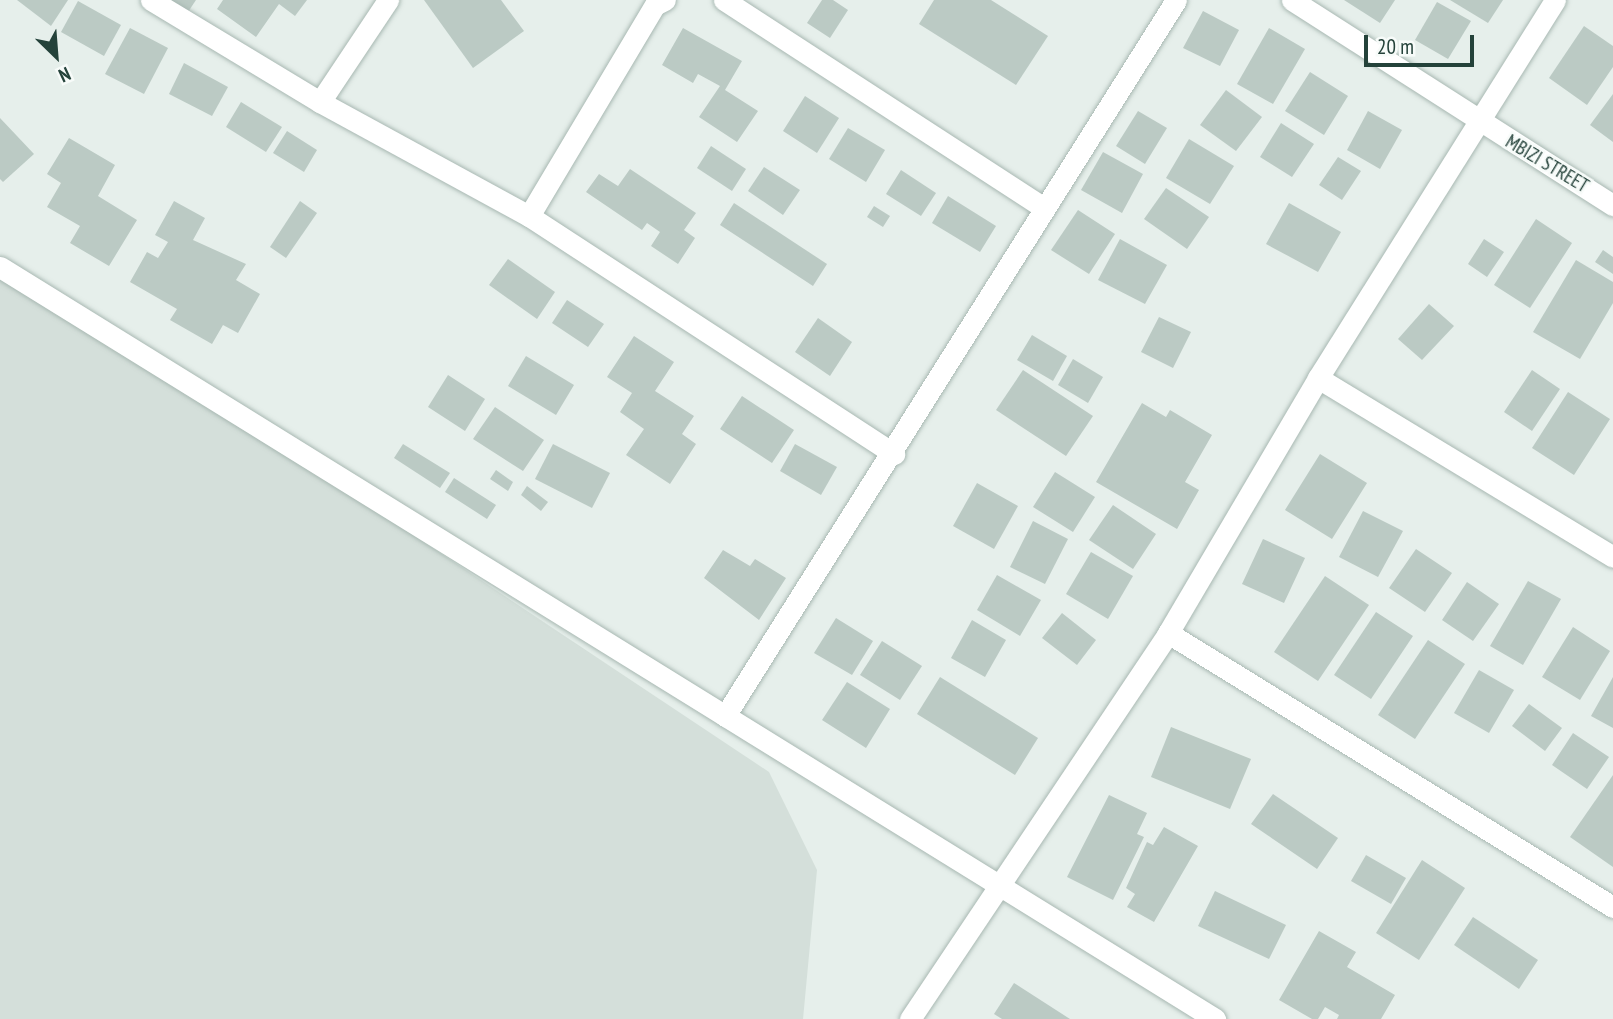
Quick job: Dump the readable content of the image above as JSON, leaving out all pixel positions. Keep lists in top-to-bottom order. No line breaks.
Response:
{"streets":{"street":["MBIZI STREET"]},"scale_bar":"20 m","north":"bottom right"}
